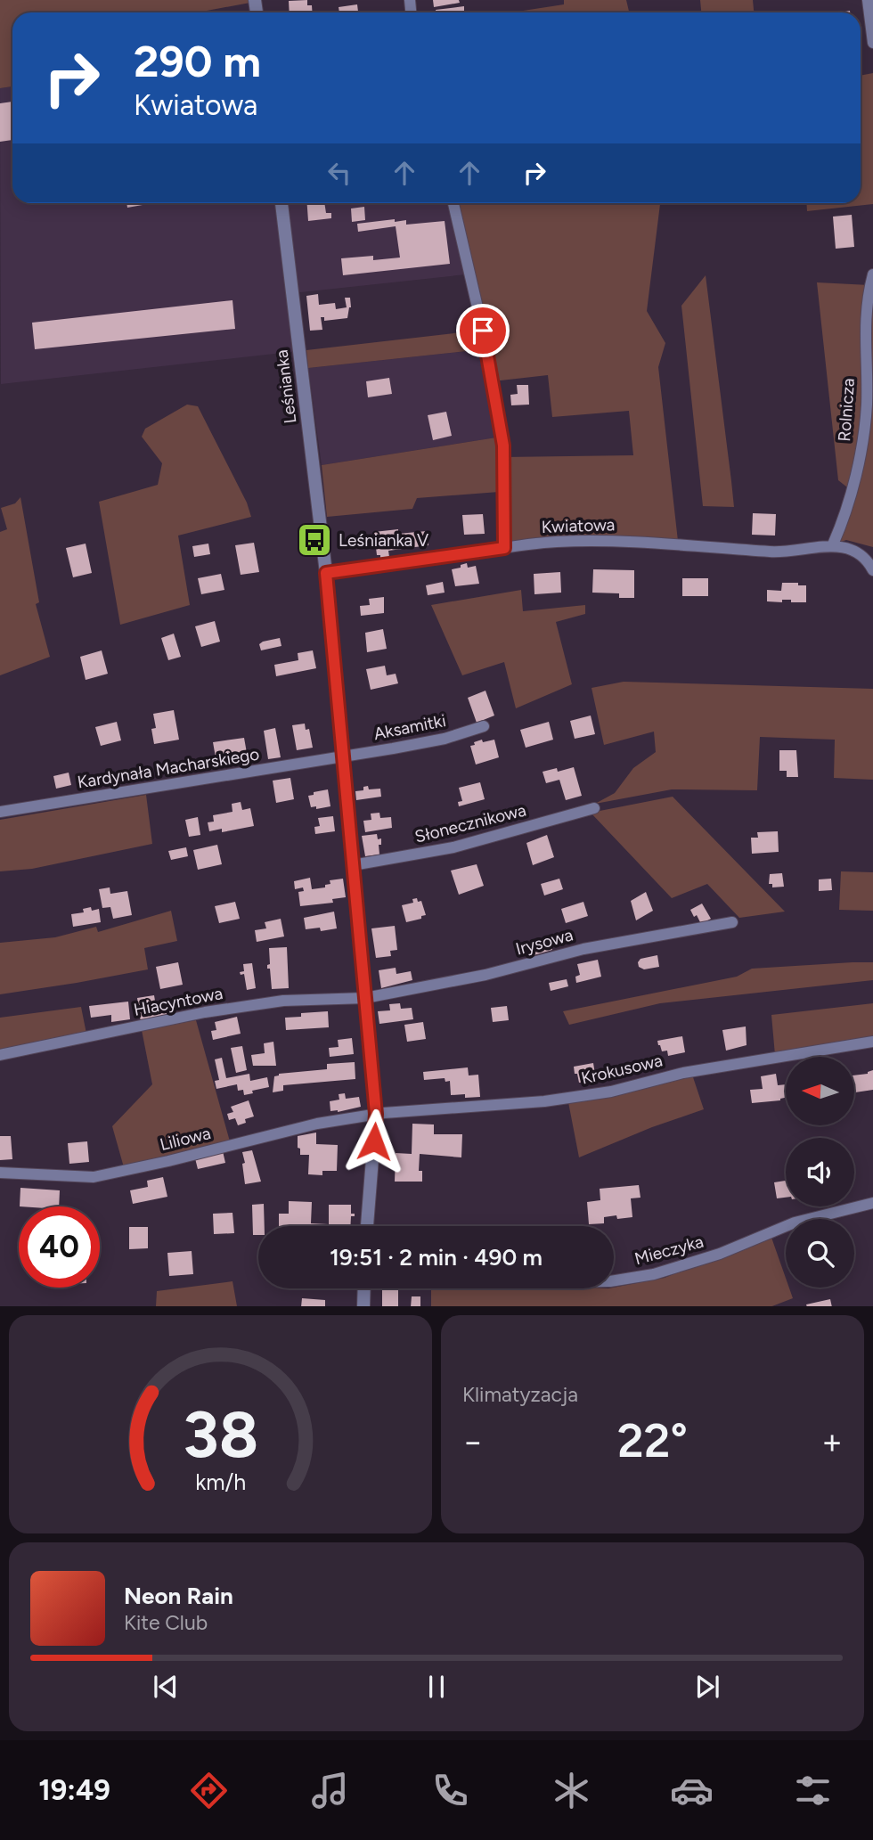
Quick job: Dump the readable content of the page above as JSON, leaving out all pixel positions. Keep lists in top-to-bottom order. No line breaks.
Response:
{"streets":{"street":["Leśnianka","Rolnicza","Kwiatowa","Aksamitki","Kardynała Macharskiego","Słonecznikowa","Irysowa","Hiacyntowa","Krokusowa","Liliowa","Mieczyka"]},"crossings":[["Leśnianka","Kwiatowa"],["Leśnianka","Aksamitki"],["Leśnianka","Kardynała Macharskiego"],["Leśnianka","Słonecznikowa"],["Leśnianka","Irysowa"],["Leśnianka","Hiacyntowa"],["Leśnianka","Krokusowa"],["Leśnianka","Liliowa"],["Rolnicza","Kwiatowa"],["Aksamitki","Kardynała Macharskiego"],["Irysowa","Hiacyntowa"],["Krokusowa","Liliowa"]],"places":{"bus stop":["Leśnianka V"]},"north":"left","page":{"turn":["290 m","Kwiatowa"],"limit":"40","trip":"19:51 · 2 min · 490 m","tile":"Klimatyzacja","heat":["−","22°","+"],"song":["Neon Rain","Kite Club"],"tabs":"19:49","gauge":["38","km/h"]}}
